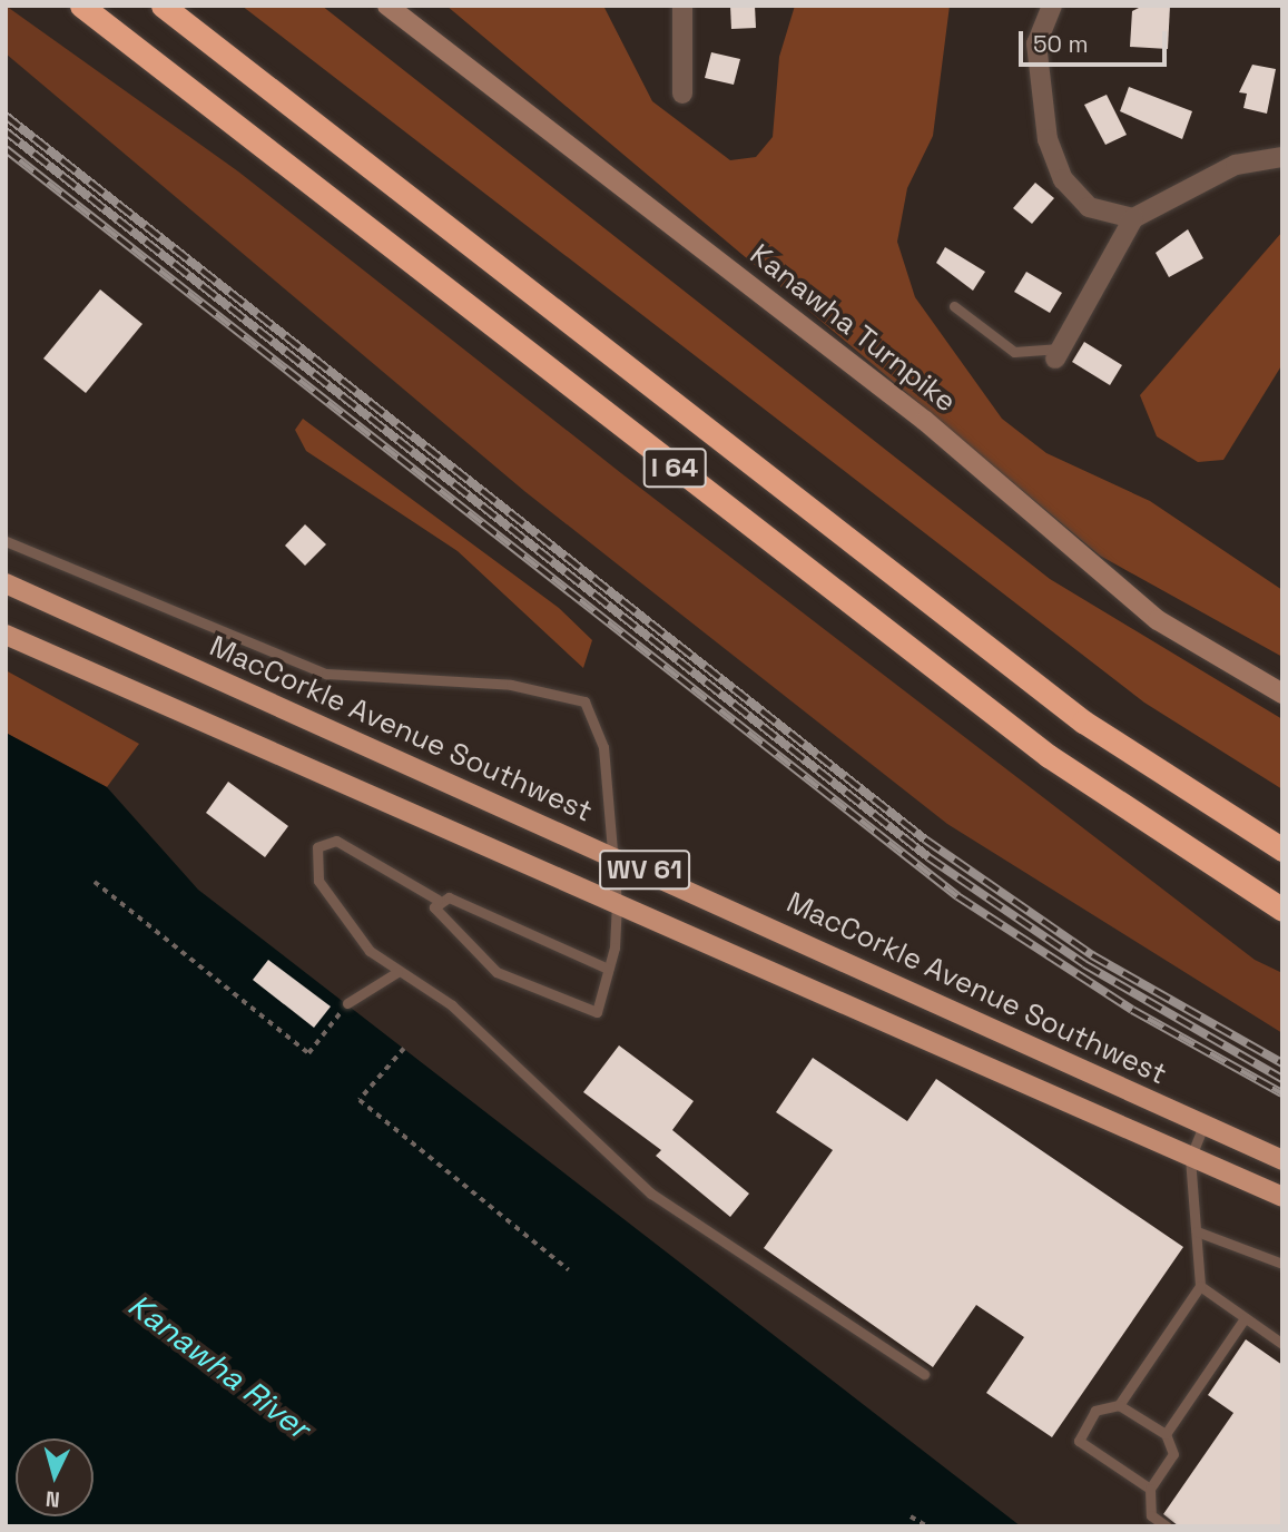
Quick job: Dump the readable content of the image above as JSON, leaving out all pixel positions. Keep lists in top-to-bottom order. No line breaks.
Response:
{"streets":{"highway":["I 64"],"main road":["Kanawha Turnpike","MacCorkle Avenue Southwest","WV 61"]},"water":["Kanawha River"],"scale_bar":"50 m","north":"bottom"}
